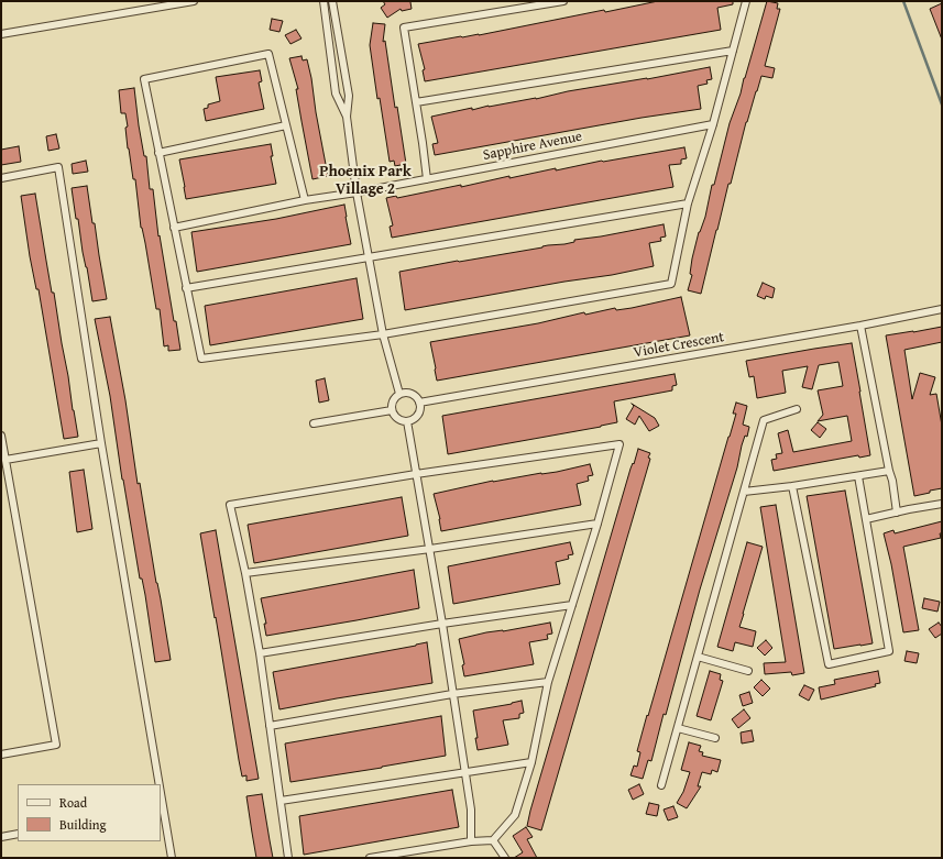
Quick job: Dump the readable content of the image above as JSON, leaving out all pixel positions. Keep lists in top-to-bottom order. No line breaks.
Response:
{"streets":{"street":["Sapphire Avenue","Violet Crescent"]},"districts":["Phoenix Park Village 2"],"legend":["Road","Building"]}
